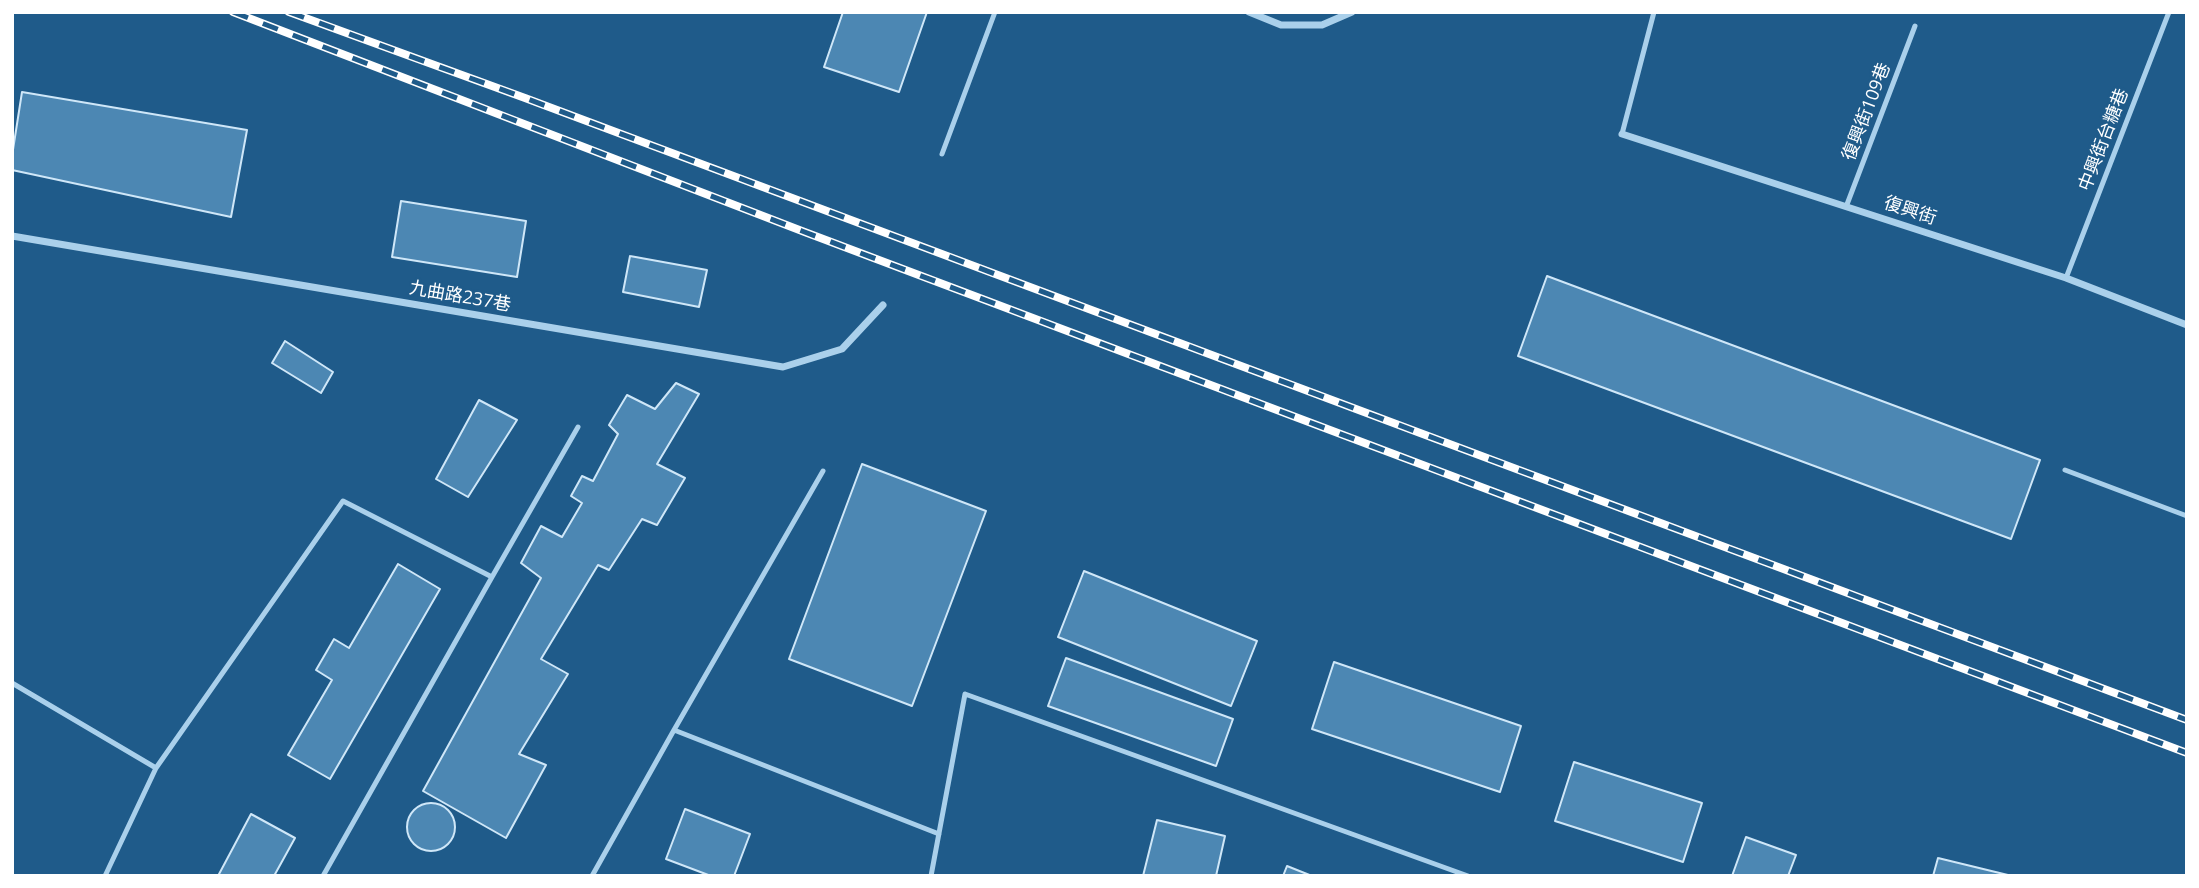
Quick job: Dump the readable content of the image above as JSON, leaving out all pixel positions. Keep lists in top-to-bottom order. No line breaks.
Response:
{"streets":{"street":["復興街","九曲路237巷"],"lane":["復興街109巷","中興街台糖巷"]},"crossings":[["復興街109巷","復興街"],["中興街台糖巷","復興街"]]}
